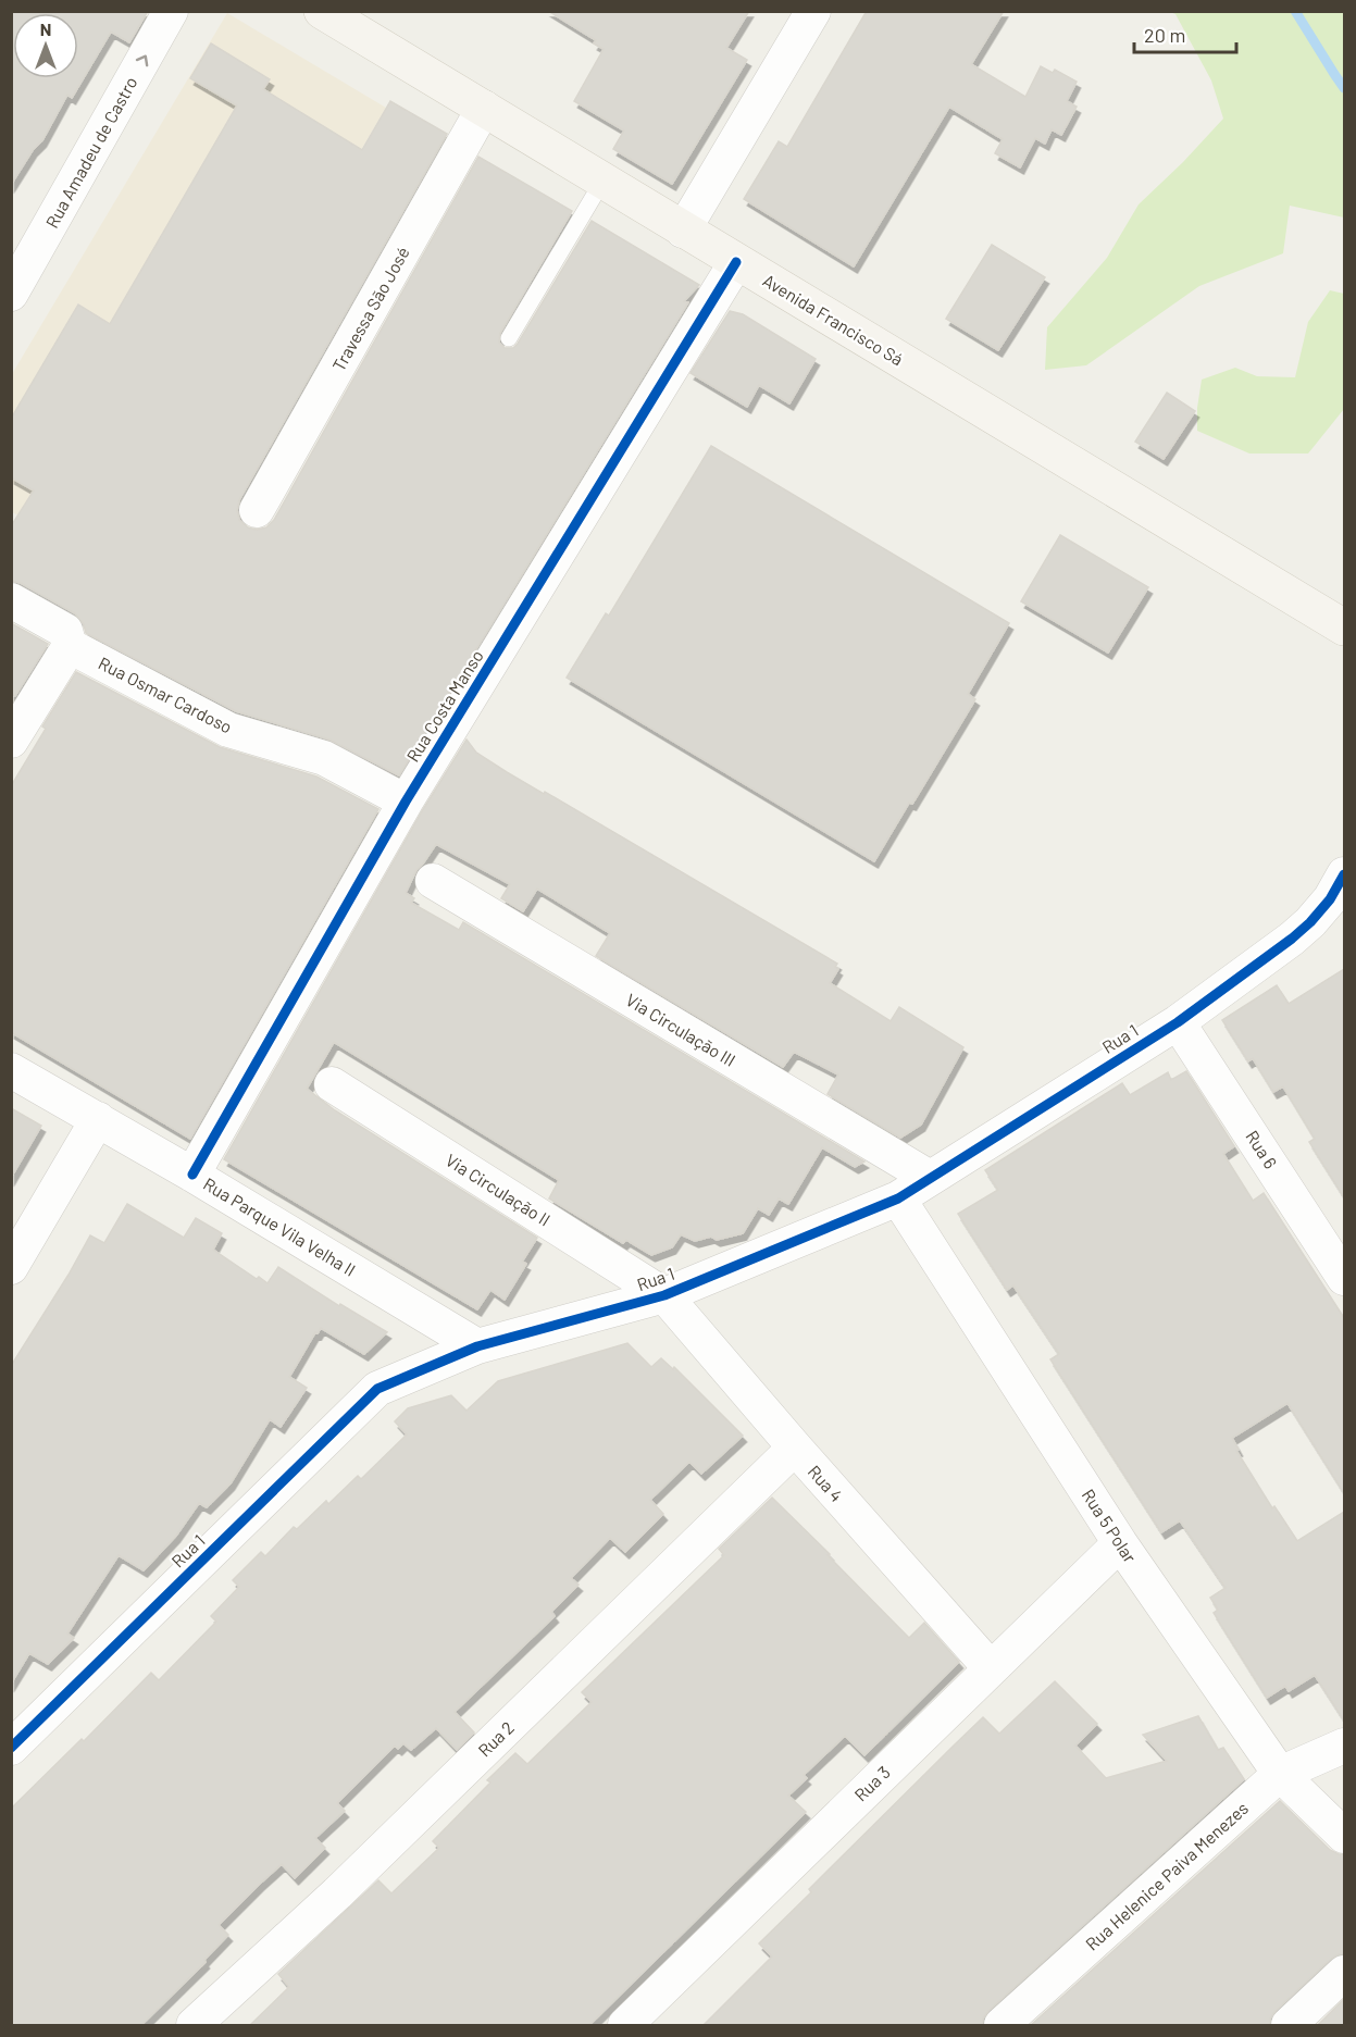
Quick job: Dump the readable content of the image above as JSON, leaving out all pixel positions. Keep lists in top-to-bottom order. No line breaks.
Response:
{"streets":{"main road":["Avenida Francisco Sá"],"street":["Rua Amadeu de Castro","Travessa São José","Rua Osmar Cardoso","Rua Costa Manso","Via Circulação III","Rua 1","Rua 6","Via Circulação II","Rua Parque Vila Velha II","Rua 4","Rua 5 Polar","Rua 2","Rua 3","Rua Helenice Paiva Menezes"]},"crossings":[["Travessa São José","Avenida Francisco Sá"],["Avenida Francisco Sá","Rua Costa Manso"],["Rua Osmar Cardoso","Rua Costa Manso"],["Rua Costa Manso","Rua Parque Vila Velha II"],["Via Circulação III","Rua 1"],["Rua 1","Rua 6"],["Rua 1","Via Circulação II"],["Rua 1","Rua Parque Vila Velha II"],["Rua 1","Rua 4"],["Rua 1","Rua 5 Polar"],["Via Circulação II","Rua 4"],["Rua 4","Rua 2"],["Rua 4","Rua 3"],["Rua 5 Polar","Rua 3"],["Rua 5 Polar","Rua Helenice Paiva Menezes"]],"one_way":["Rua Amadeu de Castro"],"scale_bar":"20 m","north":"top"}
